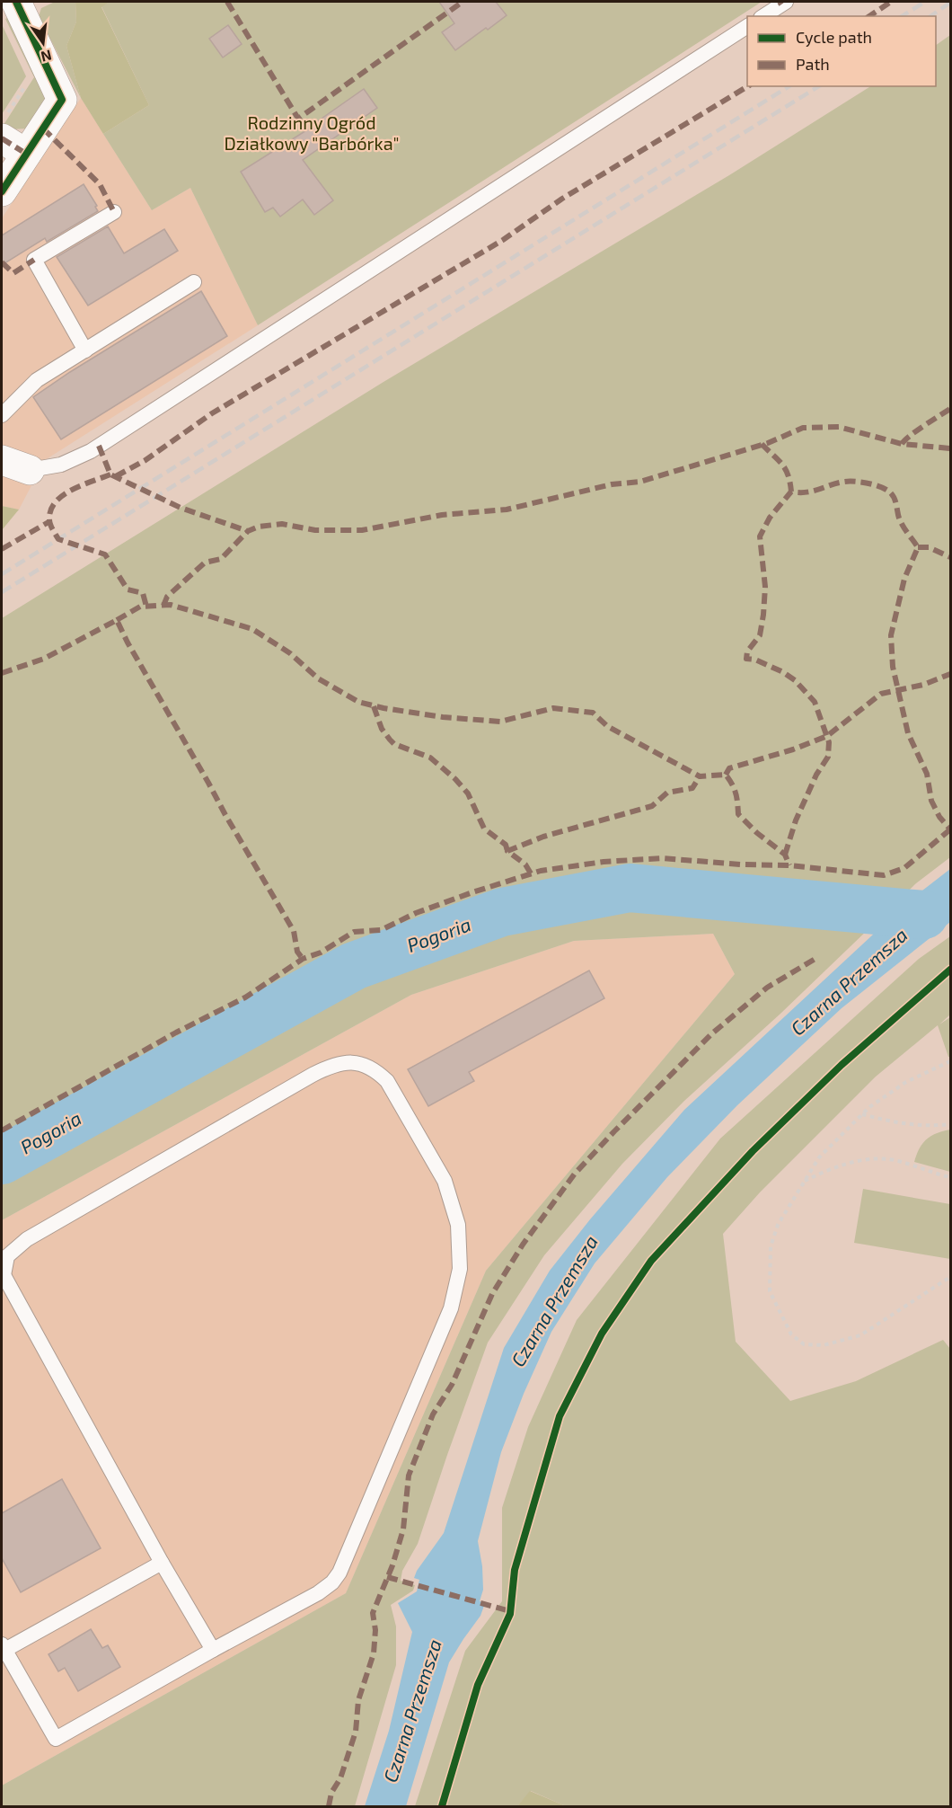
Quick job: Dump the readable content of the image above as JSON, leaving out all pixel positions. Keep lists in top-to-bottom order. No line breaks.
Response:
{"water":["Pogoria","Czarna Przemsza"],"parks":["Rodzinny Ogród Działkowy \"Barbórka\""],"legend":["Cycle path","Path"],"north":"bottom"}
